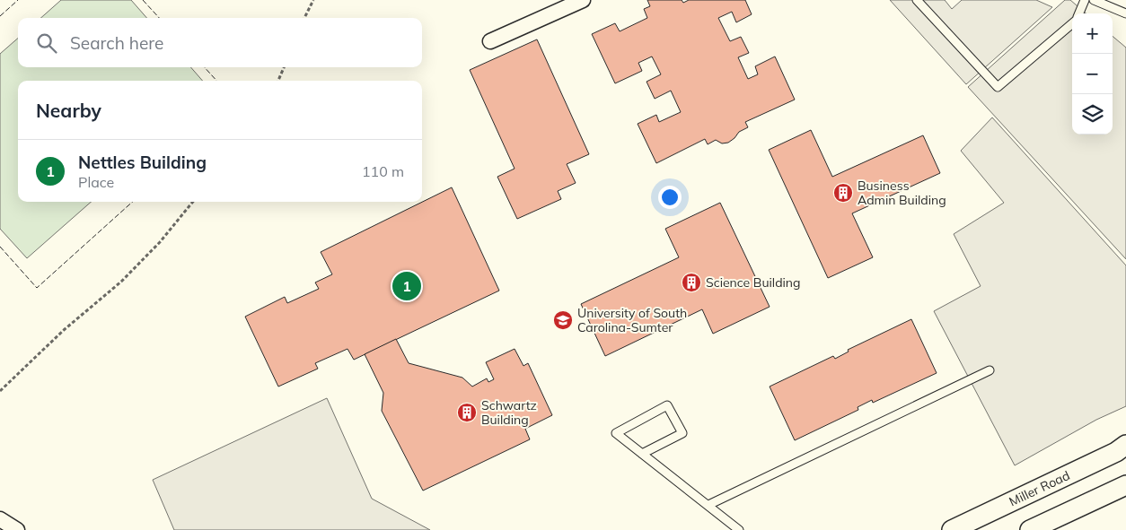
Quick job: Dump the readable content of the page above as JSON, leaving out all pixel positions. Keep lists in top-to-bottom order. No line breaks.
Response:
{"streets":{"street":["Miller Road"]},"places":{"building":["Business Admin Building","Science Building","Schwartz Building"],"school or university":["University of South Carolina-Sumter"]},"page":{"map_buttons":["+","−"],"search":"Search here","heading":"Nearby","list":[{"mark":"1","name":"Nettles Building","note":"Place","value":"110 m"}],"pins":"1"}}
